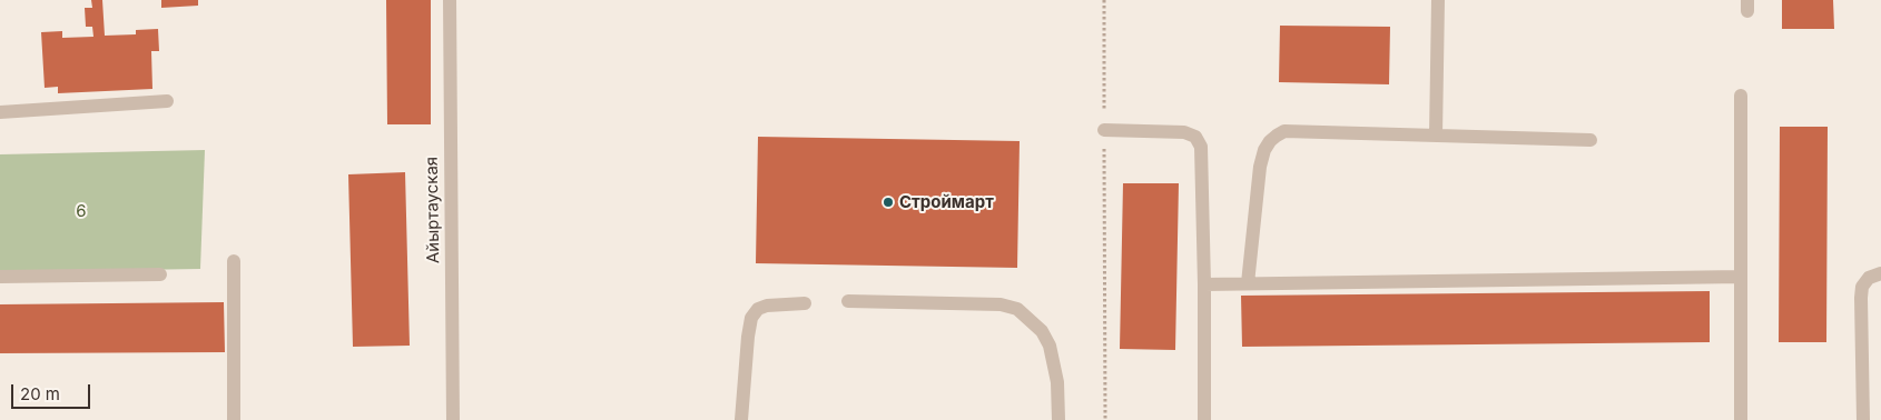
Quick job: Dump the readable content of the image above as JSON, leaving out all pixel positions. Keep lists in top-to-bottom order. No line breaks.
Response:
{"streets":{"street":["Айыртауская"]},"parks":["6"],"places":["Строймарт"],"scale_bar":"20 m"}
